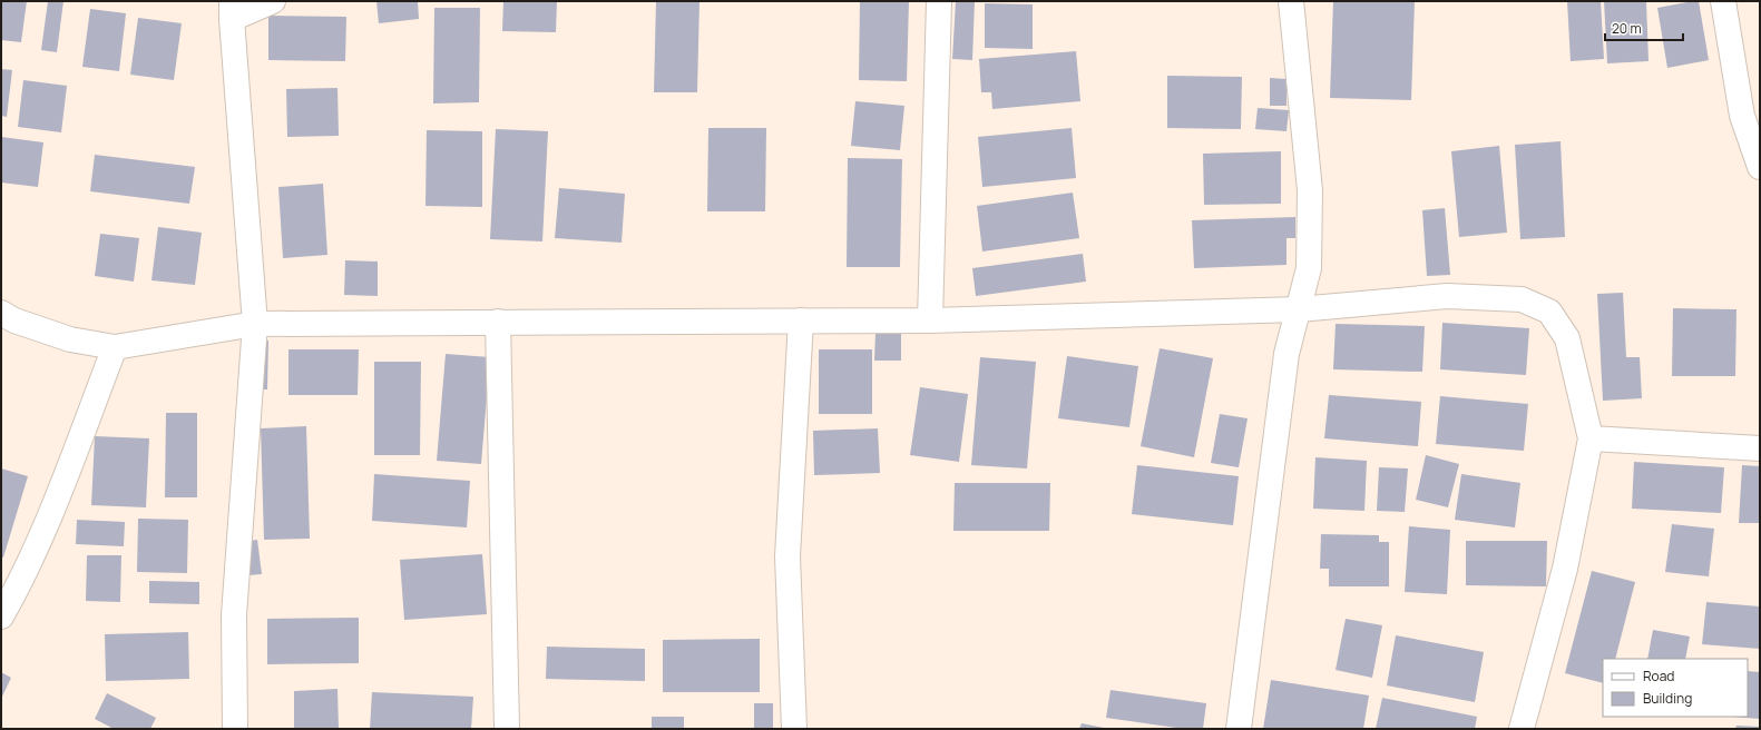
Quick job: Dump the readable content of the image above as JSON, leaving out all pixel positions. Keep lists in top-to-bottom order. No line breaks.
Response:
{"legend":["Road","Building"],"scale_bar":"20 m"}
